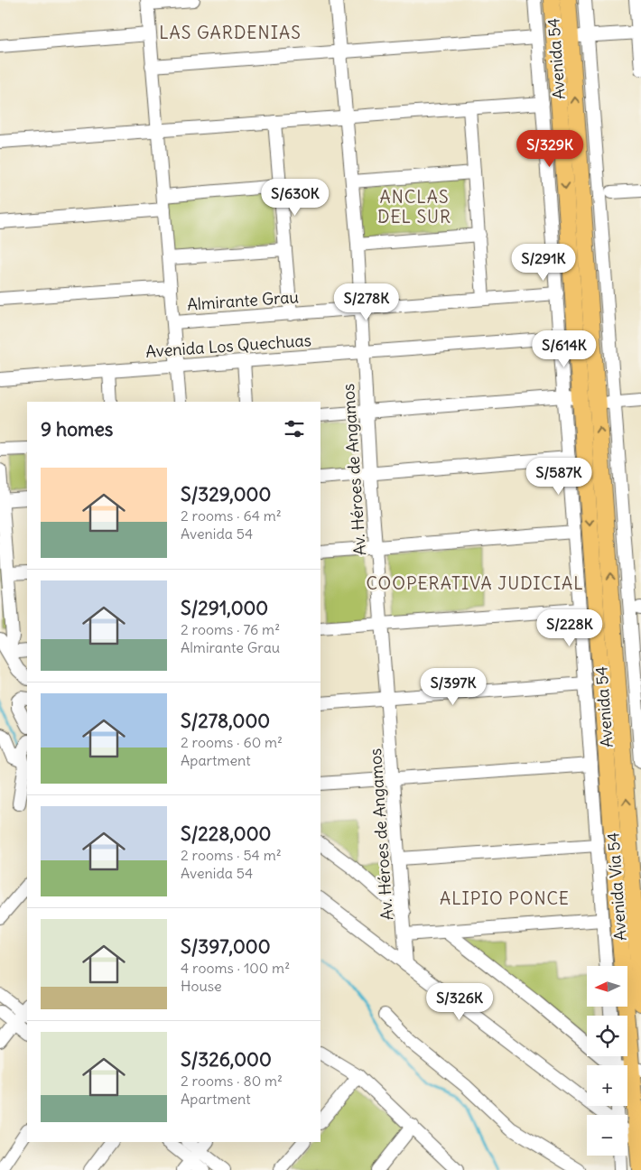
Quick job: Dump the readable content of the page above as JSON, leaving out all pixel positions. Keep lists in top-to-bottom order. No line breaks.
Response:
{"streets":{"main road":["Avenida 54","Avenida Vía 54"],"street":["Almirante Grau","Avenida Los Quechuas","Av. Héroes de Angamos"]},"crossings":[["Avenida 54","Avenida Los Quechuas"],["Avenida 54","Avenida Vía 54"],["Almirante Grau","Av. Héroes de Angamos"],["Avenida Los Quechuas","Av. Héroes de Angamos"],["Avenida Los Quechuas","Avenida Vía 54"]],"districts":["LAS GARDENIAS","ANCLAS DEL SUR","COOPERATIVA JUDICIAL","ALIPIO PONCE"],"north":"left","page":{"price":["S/329K","S/630K","S/291K","S/278K","S/614K","S/587K","S/228K","S/397K","S/326K"],"heading":"9 homes","list":[{"name":"S/329,000","note":"2 rooms · 64 m² · Avenida 54"},{"name":"S/291,000","note":"2 rooms · 76 m² · Almirante Grau"},{"name":"S/278,000","note":"2 rooms · 60 m² · Apartment"},{"name":"S/228,000","note":"2 rooms · 54 m² · Avenida 54"},{"name":"S/397,000","note":"4 rooms · 100 m² · House"},{"name":"S/326,000","note":"2 rooms · 80 m² · Apartment"}],"map_buttons":["+","−"]}}
